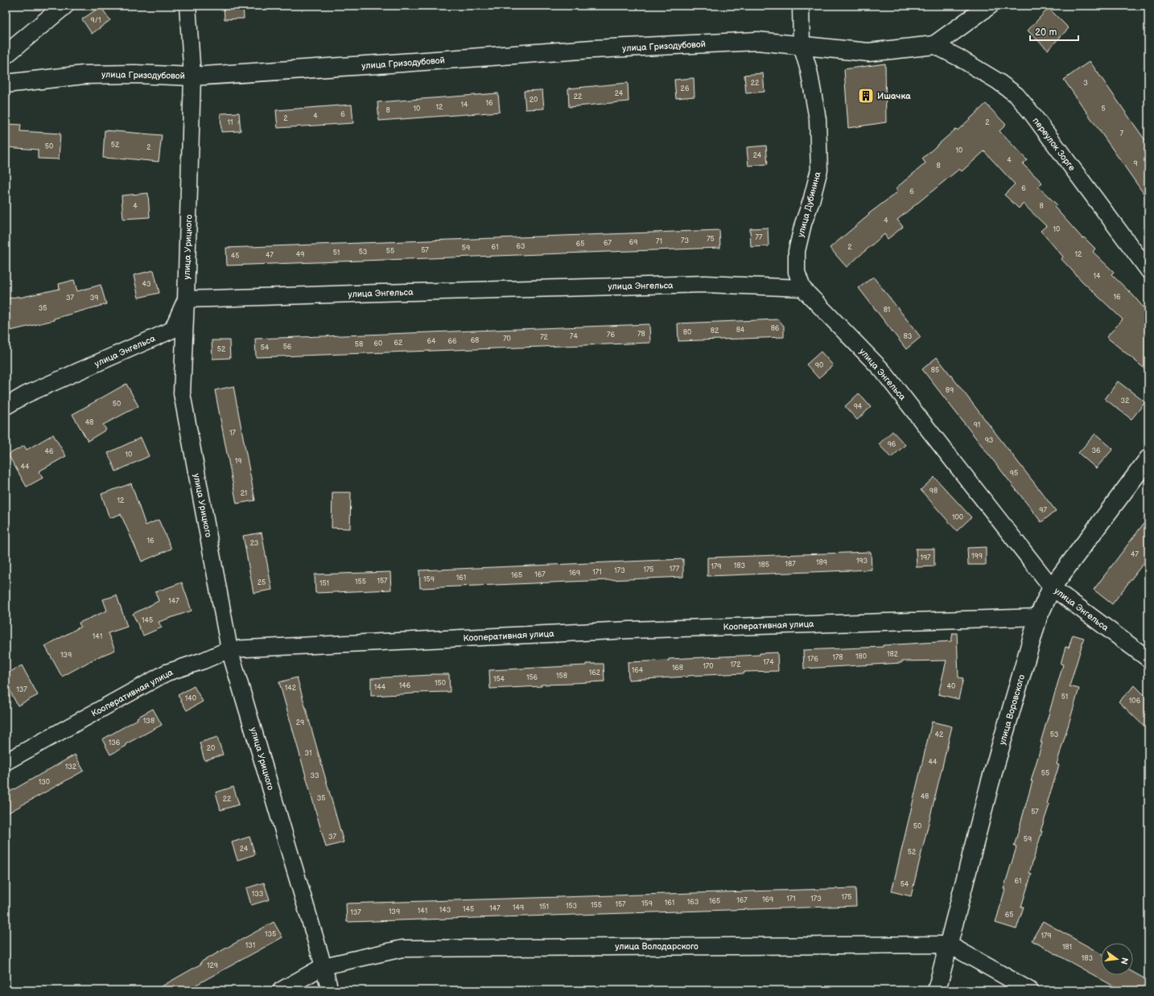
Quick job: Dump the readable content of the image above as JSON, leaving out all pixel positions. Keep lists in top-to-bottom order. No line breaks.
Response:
{"streets":{"street":["улица Гризодубовой","переулок Зорге","улица Дубинина","улица Урицкого","улица Энгельса","Кооперативная улица","улица Воровского","улица Володарского"]},"crossings":[["улица Гризодубовой","переулок Зорге"],["улица Гризодубовой","улица Дубинина"],["улица Гризодубовой","улица Урицкого"],["улица Дубинина","улица Энгельса"],["улица Урицкого","улица Энгельса"],["улица Урицкого","Кооперативная улица"],["улица Урицкого","улица Володарского"],["улица Энгельса","улица Воровского"],["Кооперативная улица","улица Воровского"],["улица Воровского","улица Володарского"]],"places":{"building":["Ишачка"]},"house_numbers":["9/1","22","3","26","24","22","20","16","14","12","10","5","8","6","4","2","11","2","7","52","50","2","10","24","4","9","8","6","6","4","8","4","10","77","75","73","71","69","67","65","63","61","2","59","57","55","53","51","49","12","47","45","14","43","16","37","39","35","81","86","84","82","80","78","76","74","83","72","70","68","64","66","62","60","58","56","54","52","90","85","89","32","50","94","48","91","17","93","96","36","46","10","19","44","95","98","21","12","97","100","16","23","47","199","197","193","189","187","185","183","179","177","175","173","171","169","167","165","161","159","157","155","25","151","147","145","141","182","139","180","178","176","174","172","170","168","164","162","158","156","154","150","146","40","144","142","137","51","140","106","138","29","42","53","136","20","31","44","132","55","33","130","48","35","22","57","50","37","59","24","52","61","54","133","175","171","173","169","167","165","163","161","159","157","155","153","151","149","147","145","143","141","139","137","65","135","179","131","181","183","129"],"scale_bar":"20 m","north":"right"}
